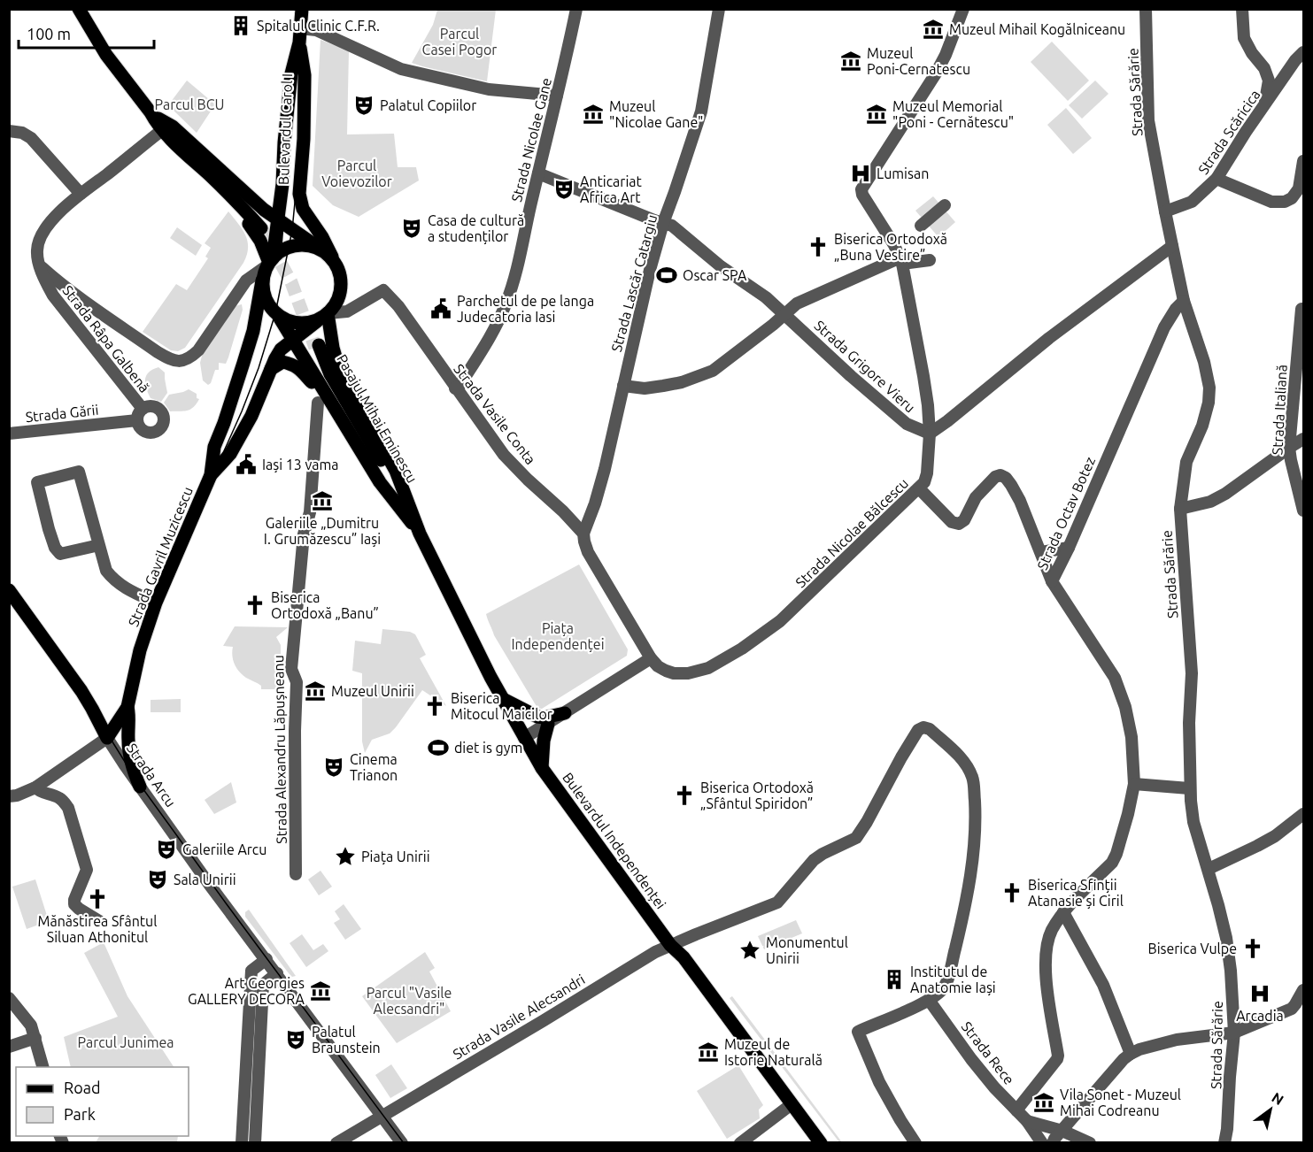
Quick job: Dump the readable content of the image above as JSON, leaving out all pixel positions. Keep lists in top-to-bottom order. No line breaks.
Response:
{"streets":{"main road":["Bulevardul Carol I","Pasajul Mihai Eminescu","Strada Gavril Muzicescu","Strada Arcu","Bulevardul Independenței"],"street":["Strada Sărărie","Strada Scăricica","Strada Nicolae Gane","Strada Lascăr Catargiu","Strada Râpa Galbenă","Strada Grigore Vieru","Strada Italiană","Strada Gării","Strada Vasile Conta","Strada Octav Botez","Strada Nicolae Bălcescu","Strada Alexandru Lăpușneanu","Strada Vasile Alecsandri","Strada Rece"]},"crossings":[["Strada Sărărie","Strada Scăricica"],["Strada Sărărie","Strada Octav Botez"],["Bulevardul Carol I","Strada Vasile Conta"],["Bulevardul Carol I","Strada Gavril Muzicescu"],["Strada Nicolae Gane","Strada Grigore Vieru"],["Strada Nicolae Gane","Strada Vasile Conta"],["Strada Lascăr Catargiu","Strada Grigore Vieru"],["Strada Lascăr Catargiu","Strada Vasile Conta"],["Strada Râpa Galbenă","Strada Gării"],["Strada Grigore Vieru","Strada Nicolae Bălcescu"],["Strada Vasile Conta","Strada Nicolae Bălcescu"],["Strada Vasile Conta","Strada Gavril Muzicescu"],["Pasajul Mihai Eminescu","Bulevardul Independenței"],["Strada Octav Botez","Strada Nicolae Bălcescu"],["Strada Gavril Muzicescu","Strada Arcu"],["Strada Arcu","Strada Vasile Alecsandri"],["Bulevardul Independenței","Strada Vasile Alecsandri"],["Strada Vasile Alecsandri","Strada Rece"]],"parks":["Parcul Casei Pogor","Parcul BCU","Parcul Voievozilor","Piața Independenței","Parcul \"Vasile Alecsandri\"","Parcul Junimea"],"places":{"building":["Spitalul Clinic C.F.R.","Institutul de Anatomie Iași"],"museum":["Muzeul Mihail Kogălniceanu","Muzeul Poni-Cernatescu","Muzeul \"Nicolae Gane\"","Muzeul Memorial \"Poni - Cernătescu\"","Galeriile „Dumitru I. Grumăzescu” Iași","Muzeul Unirii","Art Georgies GALLERY DECORA","Muzeul de Istorie Naturală","Vila Sonet - Muzeul Mihai Codreanu"],"theatre":["Palatul Copiilor","Anticariat Africa Art","Casa de cultură a studenților","Cinema Trianon","Galeriile Arcu","Sala Unirii","Palatul Braunstein"],"hospital":["Lumisan","Arcadia"],"church":["Biserica Ortodoxă „Buna Vestire”","Biserica Ortodoxă „Banu”","Biserica Mitocul Maicilor","Biserica Ortodoxă „Sfântul Spiridon”","Biserica Sfinții Atanasie și Ciril","Mănăstirea Sfântul Siluan Athonitul","Biserica Vulpe"],"sports":["Oscar SPA","diet is gym"],"public building":["Parchetul de pe langa Judecatoria Iasi","Iași 13 vama"],"place":["Piața Unirii","Monumentul Unirii"]},"legend":["Road","Park"],"scale_bar":"100 m","north":"top right"}
